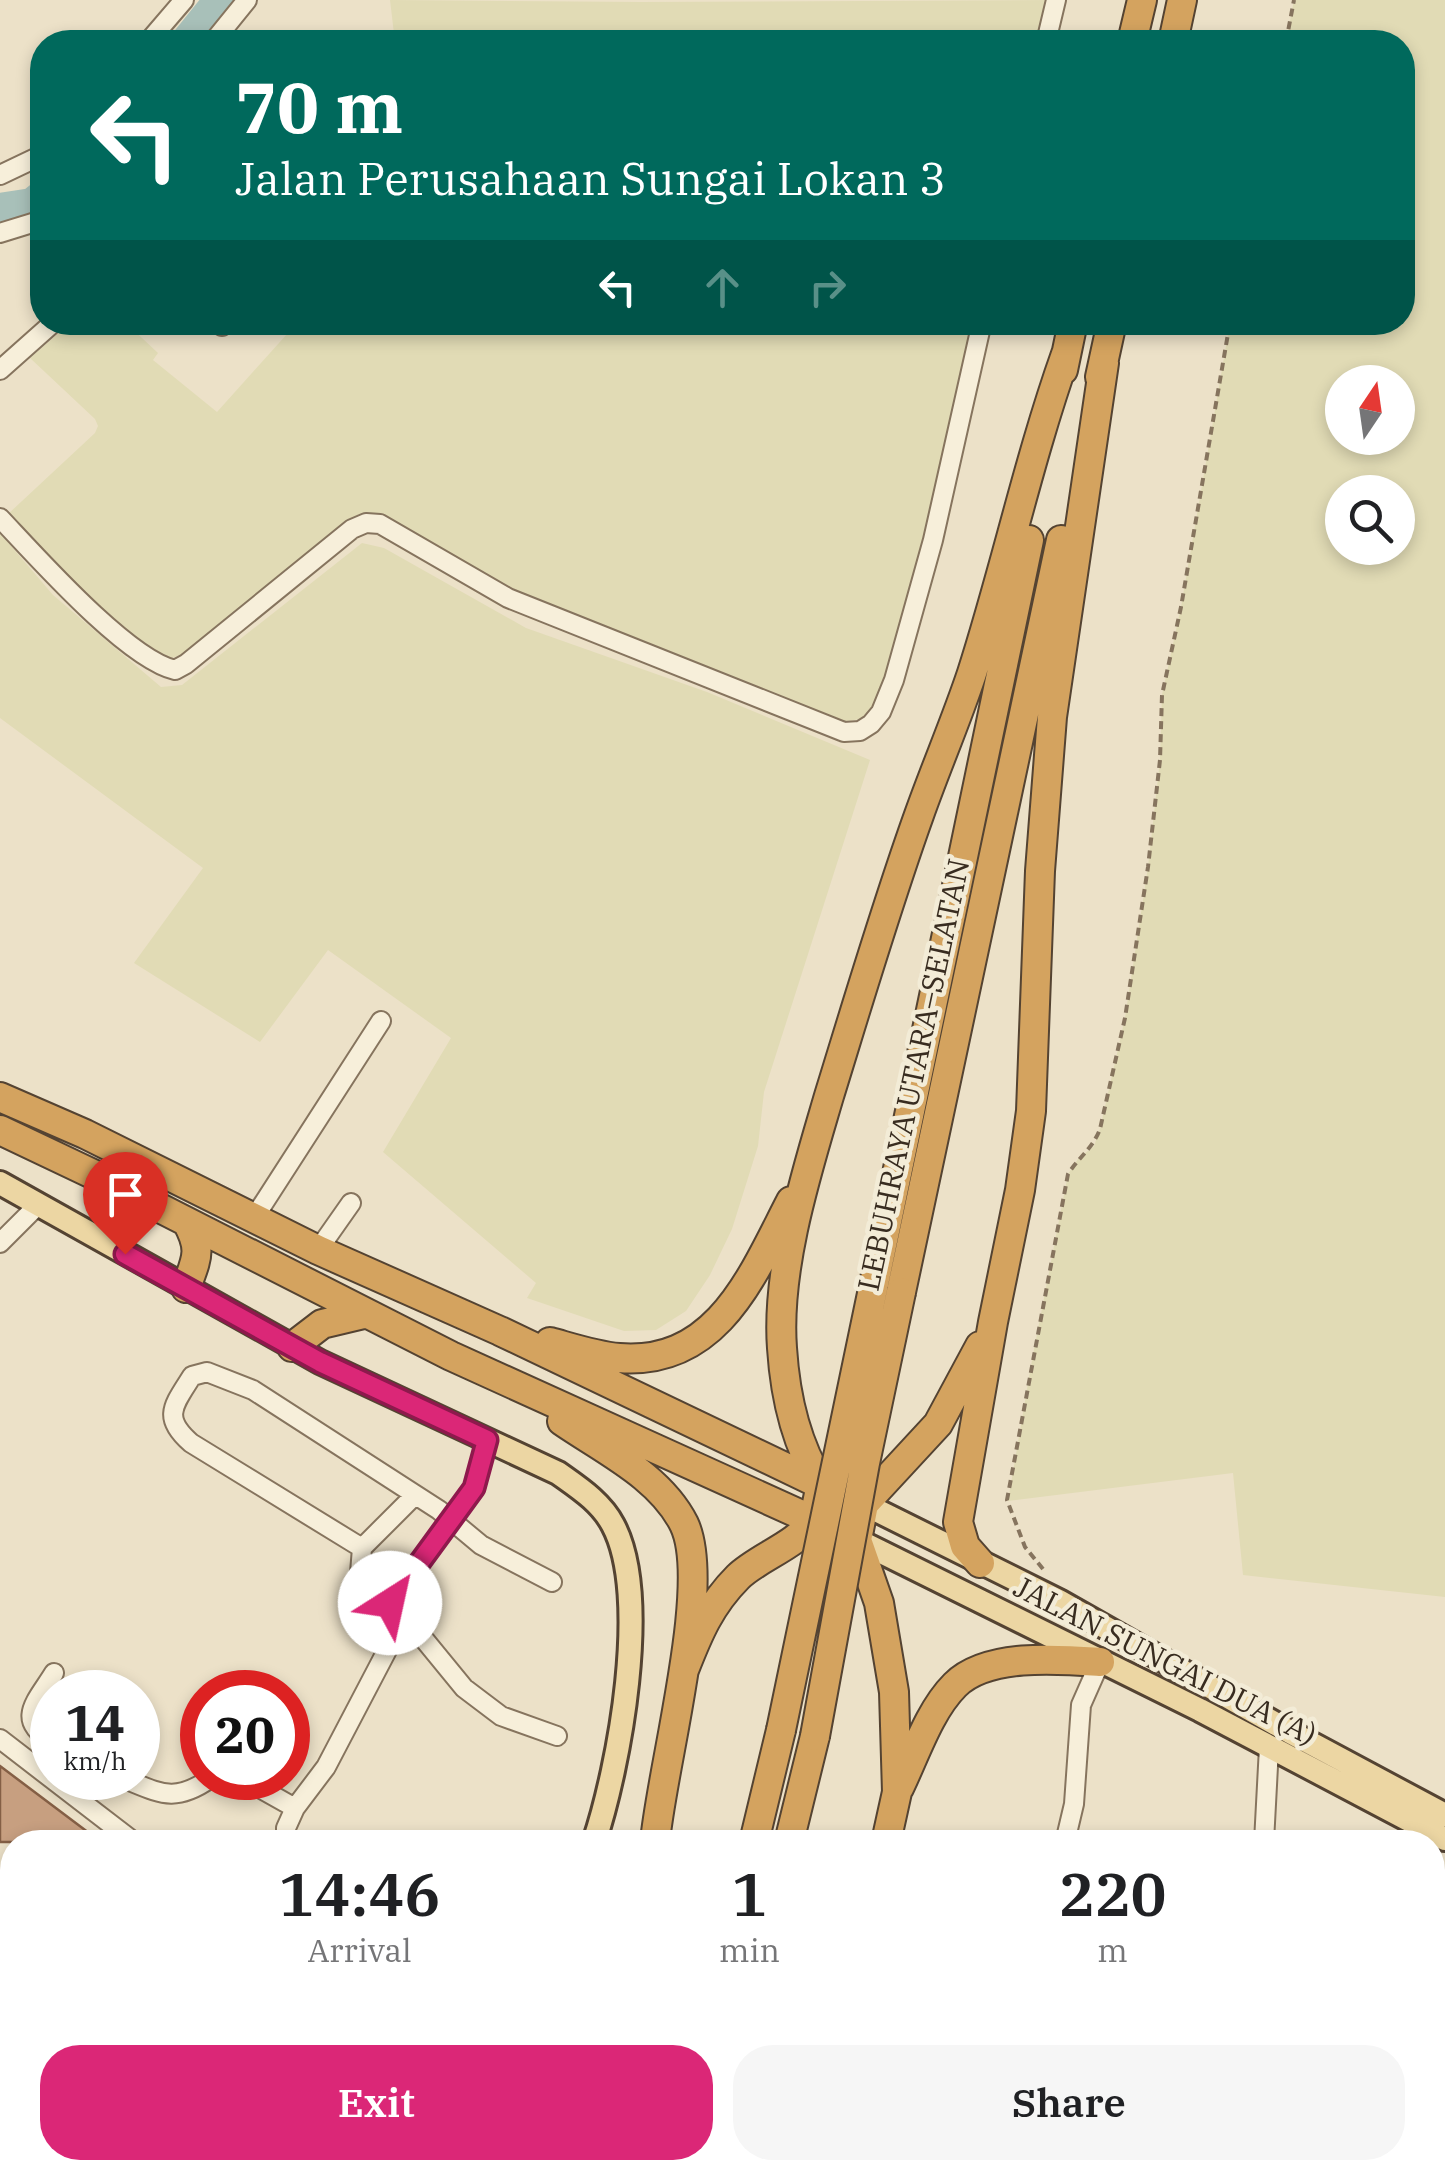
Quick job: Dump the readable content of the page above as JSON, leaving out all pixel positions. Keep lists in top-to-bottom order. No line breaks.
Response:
{"streets":{"highway":["LEBUHRAYA UTARA–SELATAN"],"main road":["JALAN SUNGAI DUA (A)"]},"north":"top","page":{"turn":["70 m","Jalan Perusahaan Sungai Lokan 3"],"speed":"14 km/h","limit":"20","eta":["14:46","Arrival","1","min","220","m"],"buttons":["Exit","Share"]}}
